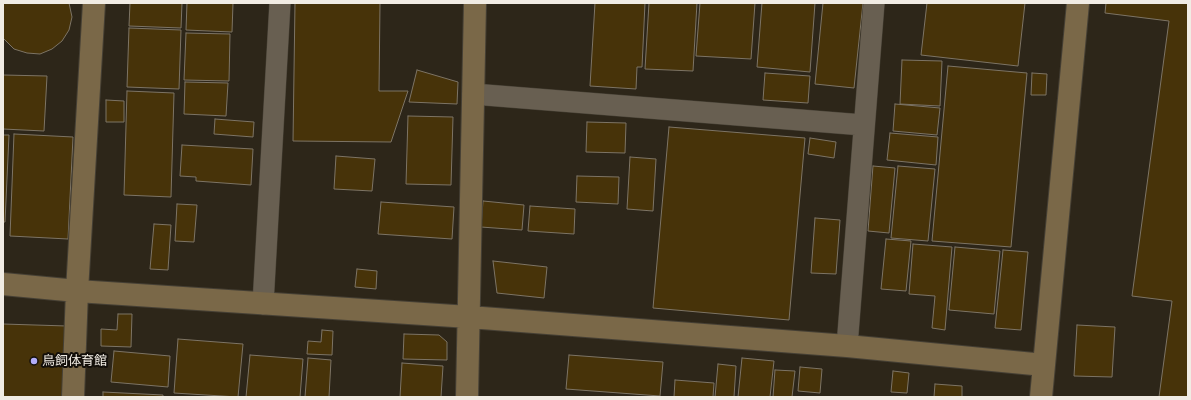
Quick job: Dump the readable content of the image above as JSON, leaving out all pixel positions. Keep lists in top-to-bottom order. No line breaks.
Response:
{"places":["鳥飼体育館"]}
